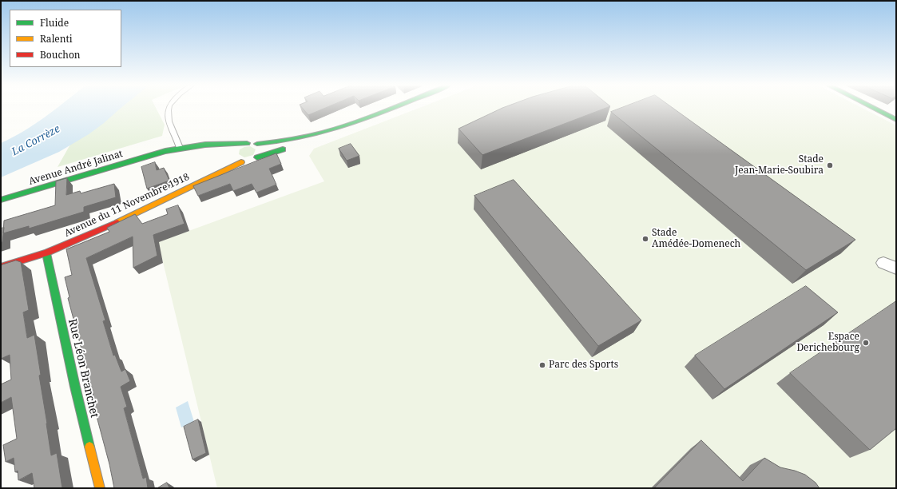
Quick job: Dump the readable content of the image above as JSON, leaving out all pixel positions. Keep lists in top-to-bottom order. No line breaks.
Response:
{"streets":{"street":["Avenue André Jalinat","Avenue du 11 Novembre 1918","Rue Léon Branchet"]},"crossings":[["Avenue André Jalinat","Avenue du 11 Novembre 1918"],["Avenue du 11 Novembre 1918","Rue Léon Branchet"]],"water":["La Corrèze"],"places":["Stade Jean-Marie-Soubira","Stade Amédée-Domenech","Espace Derichebourg","Parc des Sports"],"legend":["Fluide","Ralenti","Bouchon"]}
